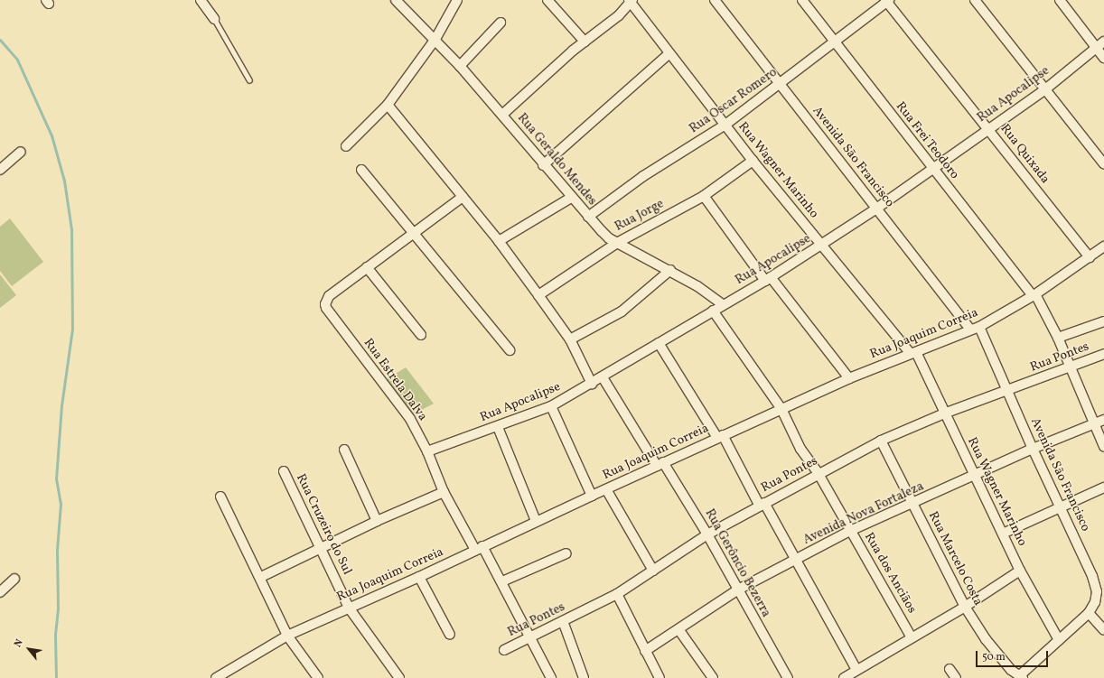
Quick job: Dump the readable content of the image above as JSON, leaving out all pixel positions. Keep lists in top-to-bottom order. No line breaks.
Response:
{"streets":{"street":["Rua Apocalipse","Rua Oscar Romero","Rua Frei Teodoro","Rua Quixada","Avenida São Francisco","Rua Geraldo Mendes","Rua Wagner Marinho","Rua Jorge","Rua Joaquim Correia","Rua Pontes","Rua Estrela Dalva","Avenida Nova Fortaleza","Rua Cruzeiro do Sul","Rua Marcelo Costa","Rua Gerôncio Bezerra","Rua dos Anciãos"]},"crossings":[["Rua Apocalipse","Rua Frei Teodoro"],["Rua Apocalipse","Rua Quixada"],["Rua Apocalipse","Avenida São Francisco"],["Rua Apocalipse","Rua Geraldo Mendes"],["Rua Apocalipse","Rua Wagner Marinho"],["Rua Apocalipse","Rua Estrela Dalva"],["Rua Apocalipse","Rua Gerôncio Bezerra"],["Rua Oscar Romero","Rua Frei Teodoro"],["Rua Oscar Romero","Rua Quixada"],["Rua Oscar Romero","Avenida São Francisco"],["Rua Oscar Romero","Rua Geraldo Mendes"],["Rua Oscar Romero","Rua Wagner Marinho"],["Rua Frei Teodoro","Rua Joaquim Correia"],["Rua Frei Teodoro","Rua Pontes"],["Rua Frei Teodoro","Avenida Nova Fortaleza"],["Rua Quixada","Rua Joaquim Correia"],["Avenida São Francisco","Rua Joaquim Correia"],["Avenida São Francisco","Rua Pontes"],["Avenida São Francisco","Avenida Nova Fortaleza"],["Rua Geraldo Mendes","Rua Jorge"],["Rua Wagner Marinho","Rua Jorge"],["Rua Wagner Marinho","Rua Joaquim Correia"],["Rua Wagner Marinho","Rua Pontes"],["Rua Wagner Marinho","Avenida Nova Fortaleza"],["Rua Joaquim Correia","Rua Estrela Dalva"],["Rua Joaquim Correia","Rua Cruzeiro do Sul"],["Rua Joaquim Correia","Rua Gerôncio Bezerra"],["Rua Joaquim Correia","Rua dos Anciãos"],["Rua Pontes","Rua Estrela Dalva"],["Rua Pontes","Rua Marcelo Costa"],["Rua Pontes","Rua Gerôncio Bezerra"],["Rua Pontes","Rua dos Anciãos"],["Avenida Nova Fortaleza","Rua Marcelo Costa"],["Avenida Nova Fortaleza","Rua Gerôncio Bezerra"],["Avenida Nova Fortaleza","Rua dos Anciãos"]],"scale_bar":"50 m","north":"top left"}
